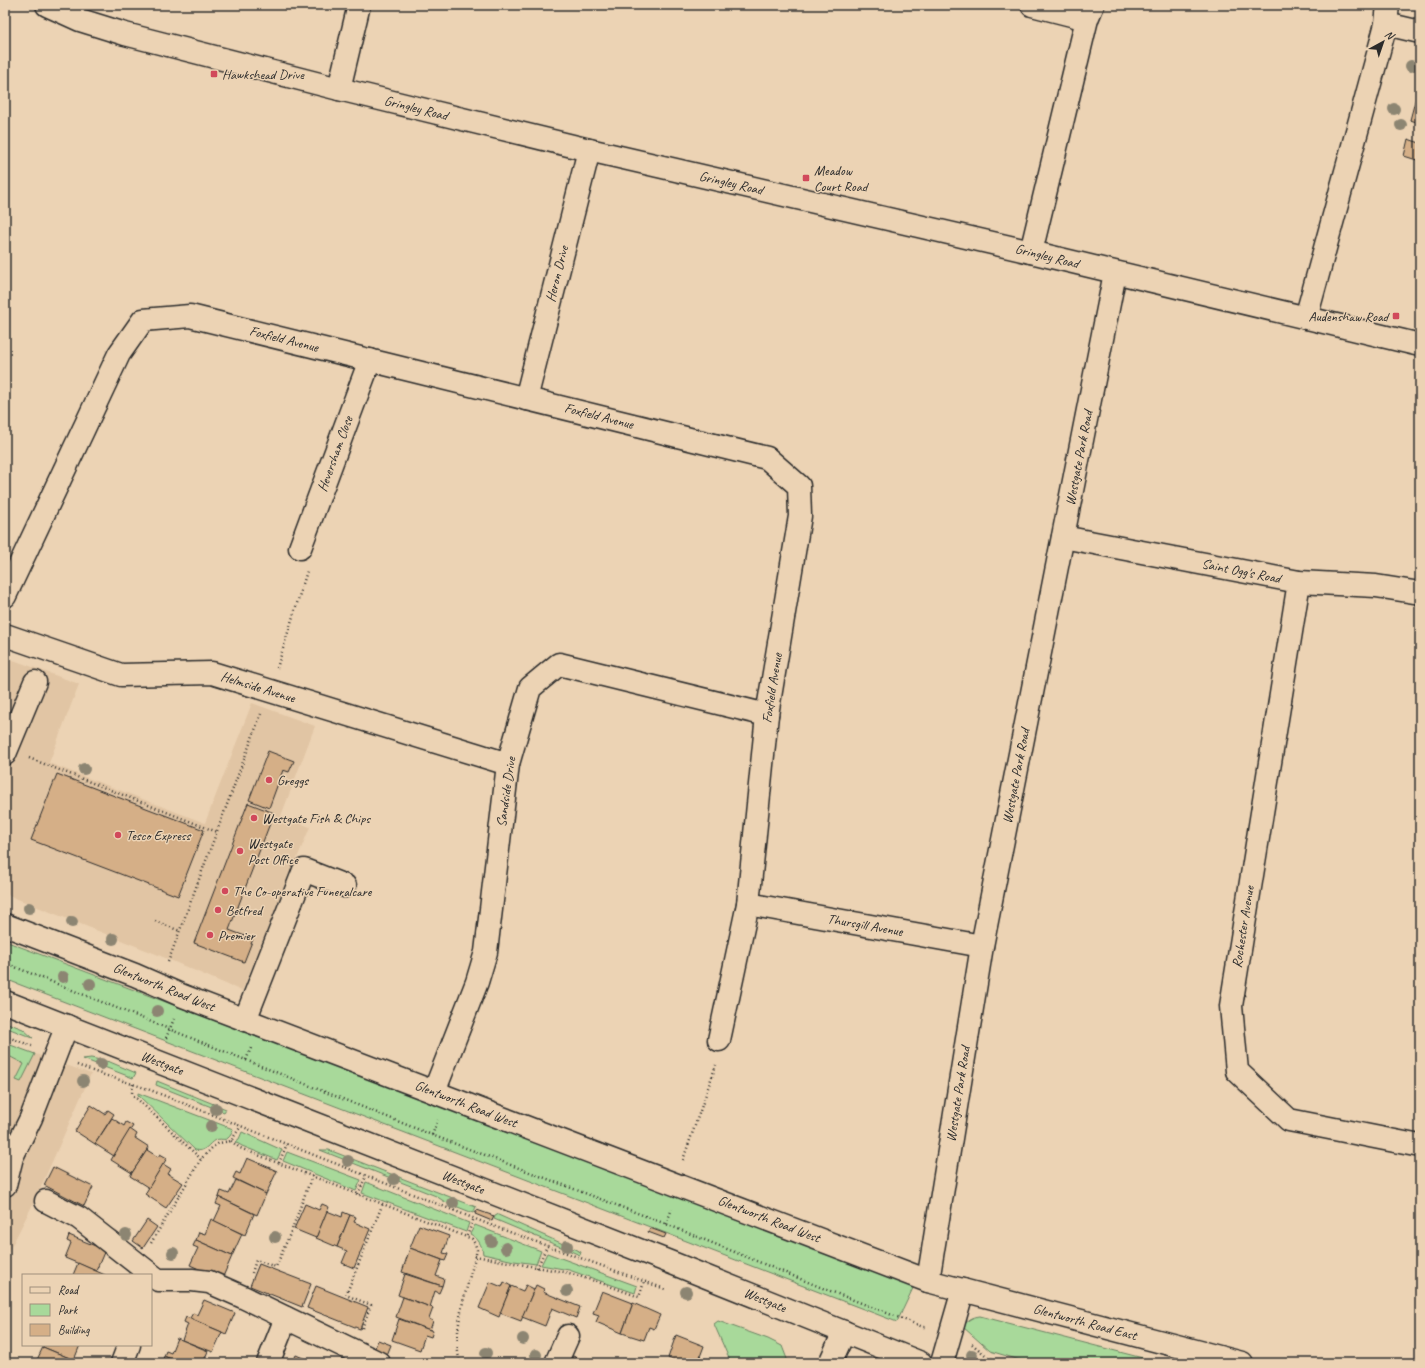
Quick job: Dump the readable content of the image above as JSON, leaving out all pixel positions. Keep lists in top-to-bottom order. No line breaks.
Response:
{"streets":{"street":["Gringley Road","Heron Drive","Foxfield Avenue","Heversham Close","Westgate Park Road","Saint Ogg's Road","Helmside Avenue","Sandside Drive","Thursgill Avenue","Rochester Avenue","Glentworth Road West","Westgate","Glentworth Road East"]},"crossings":[["Gringley Road","Heron Drive"],["Gringley Road","Westgate Park Road"],["Heron Drive","Foxfield Avenue"],["Foxfield Avenue","Heversham Close"],["Foxfield Avenue","Sandside Drive"],["Foxfield Avenue","Thursgill Avenue"],["Westgate Park Road","Saint Ogg's Road"],["Westgate Park Road","Thursgill Avenue"],["Westgate Park Road","Glentworth Road West"],["Westgate Park Road","Glentworth Road East"],["Saint Ogg's Road","Rochester Avenue"],["Helmside Avenue","Sandside Drive"],["Sandside Drive","Glentworth Road West"],["Glentworth Road West","Glentworth Road East"]],"places":{"transit":["Hawkshead Drive","Meadow Court Road","Audenshaw Road"],"other":["Greggs","Westgate Fish & Chips","Tesco Express","Westgate Post Office","The Co-operative Funeralcare","Betfred","Premier"]},"legend":["Road","Park","Building"],"north":"top right"}
